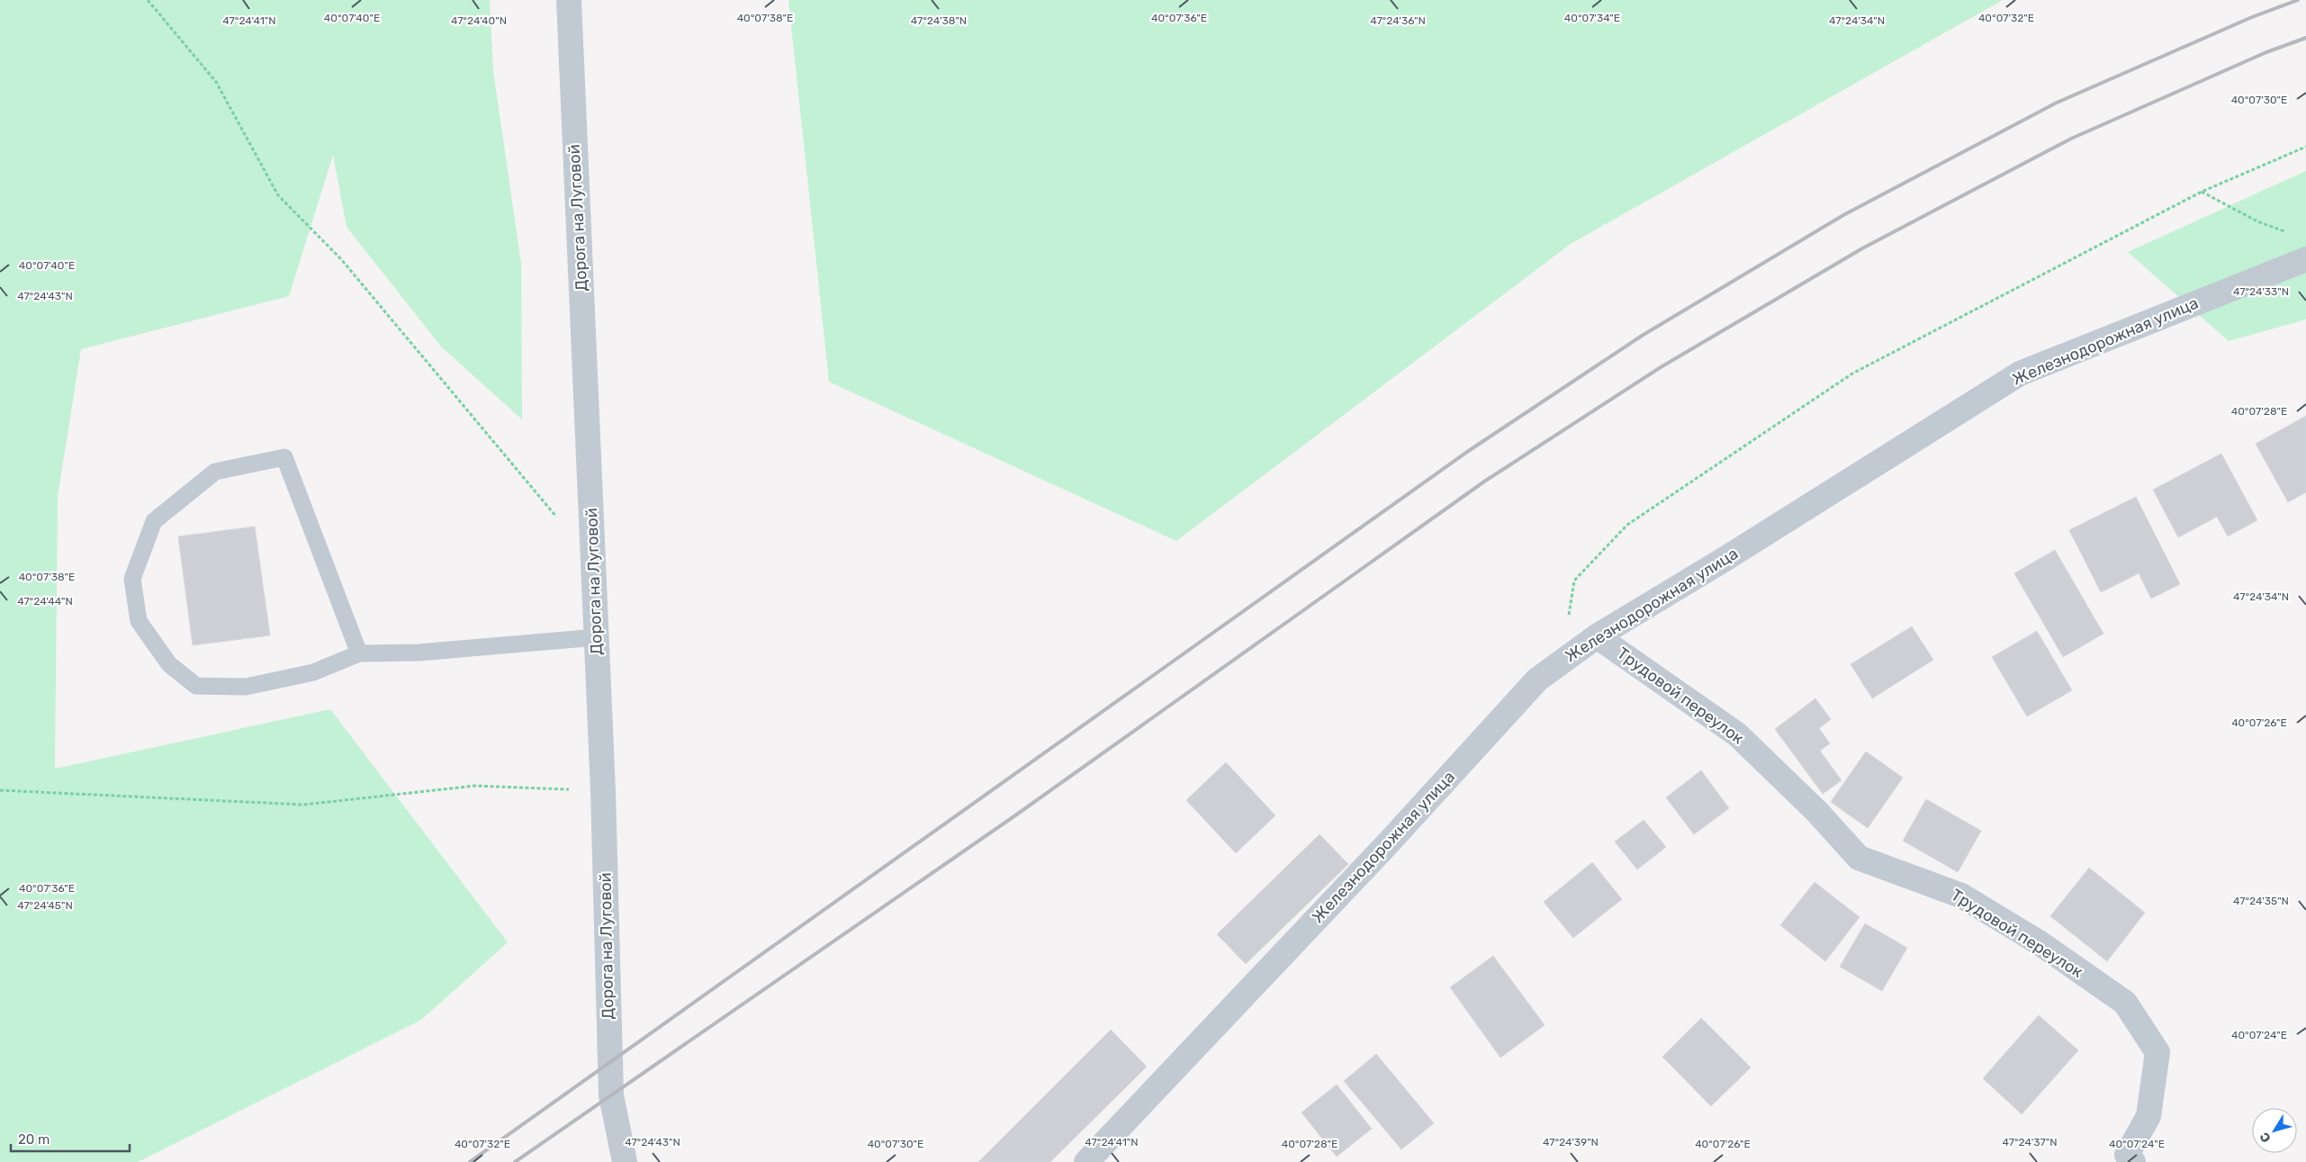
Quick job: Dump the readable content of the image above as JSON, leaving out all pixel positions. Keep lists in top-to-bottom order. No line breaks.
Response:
{"streets":{"street":["Дорога на Луговой","Железнодорожная улица","Трудовой переулок"]},"crossings":[["Железнодорожная улица","Трудовой переулок"]],"scale_bar":"20 m","north":"bottom left","coordinates":["40°07'40\"E","40°07'38\"E","40°07'36\"E","40°07'34\"E","40°07'32\"E","47°24'41\"N","47°24'40\"N","47°24'38\"N","47°24'36\"N","47°24'34\"N","40°07'30\"E","47°24'33\"N","47°24'43\"N","40°07'28\"E","47°24'44\"N","40°07'26\"E","47°24'35\"N","47°24'45\"N","40°07'24\"E","47°24'39\"N","47°24'37\"N"]}
